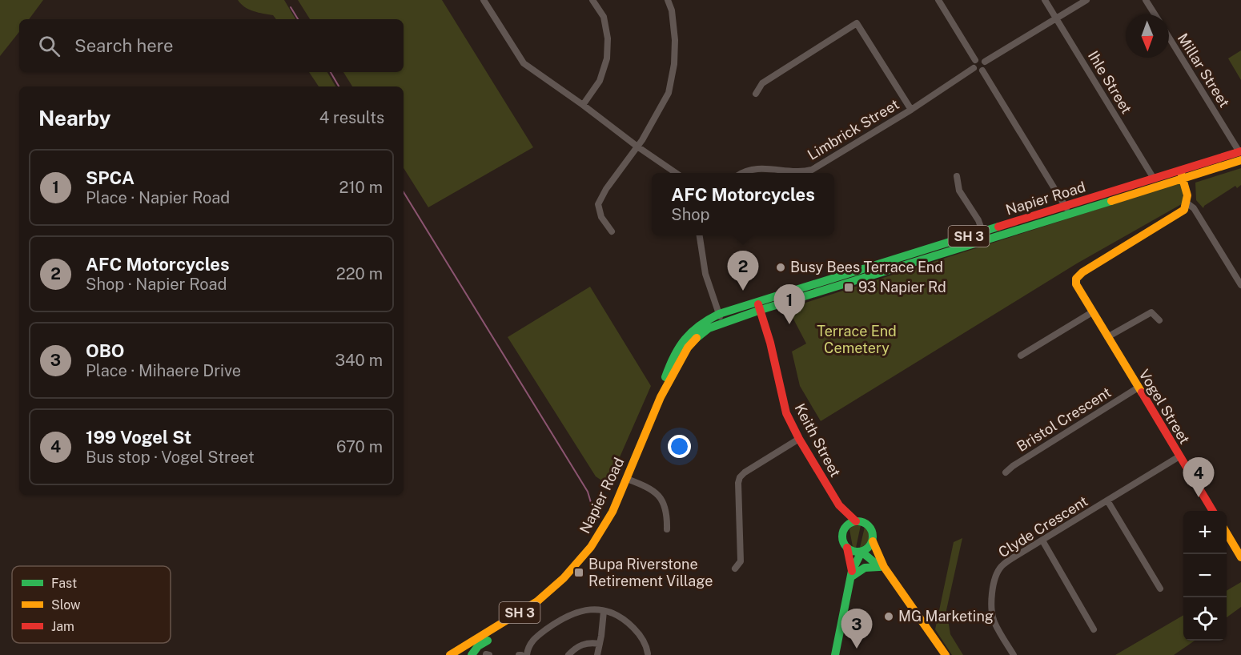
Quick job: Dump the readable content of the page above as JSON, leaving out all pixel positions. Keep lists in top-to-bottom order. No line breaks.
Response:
{"streets":{"main road":["Napier Road","SH 3","Vogel Street","Keith Street"],"street":["Millar Street","Ihle Street","Limbrick Street","Bristol Crescent","Clyde Crescent"]},"crossings":[["Millar Street","SH 3"],["Ihle Street","Napier Road"],["Napier Road","SH 3"],["Napier Road","Keith Street"],["Vogel Street","Bristol Crescent"],["Vogel Street","Clyde Crescent"]],"parks":["Terrace End Cemetery"],"places":{"other":["Busy Bees Terrace End","MG Marketing"],"transit":["93 Napier Rd","Bupa Riverstone Retirement Village"]},"legend":["Fast","Slow","Jam"],"north":"bottom","page":{"search":"Search here","heading":["Nearby","4 results"],"list":[{"mark":"1","name":"SPCA","note":"Place · Napier Road","value":"210 m"},{"mark":"2","name":"AFC Motorcycles","note":"Shop · Napier Road","value":"220 m"},{"mark":"3","name":"OBO","note":"Place · Mihaere Drive","value":"340 m"},{"mark":"4","name":"199 Vogel St","note":"Bus stop · Vogel Street","value":"670 m"}],"popup":["AFC Motorcycles","Shop"],"pins":["2","1","4","3"],"map_buttons":["+","−"]}}
